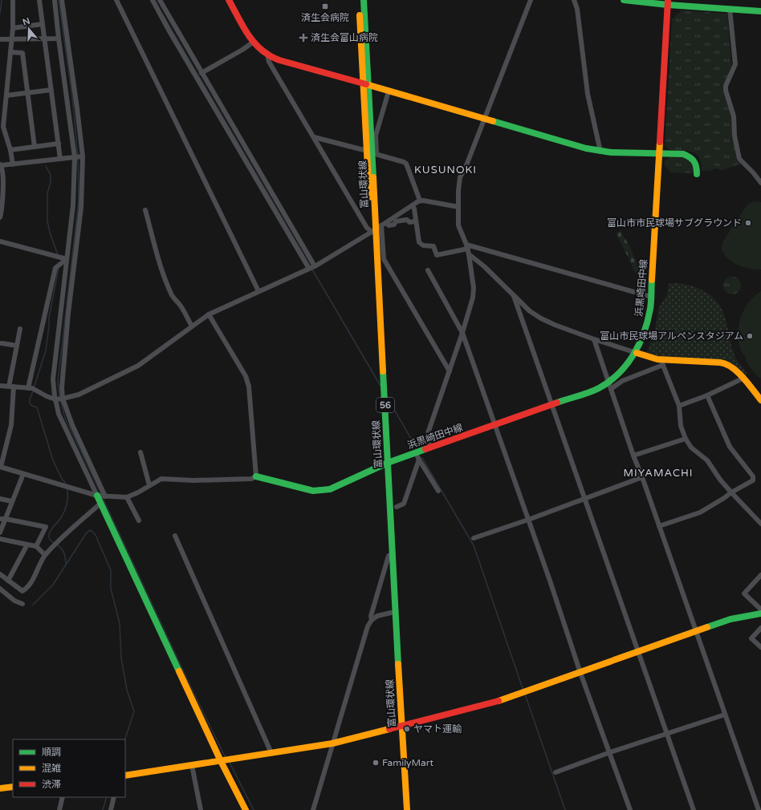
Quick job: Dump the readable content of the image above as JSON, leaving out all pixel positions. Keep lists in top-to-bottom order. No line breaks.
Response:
{"streets":{"main road":["富山環状線","浜黒崎田中線","56"]},"crossings":[["富山環状線","浜黒崎田中線"]],"districts":["KUSUNOKI","MIYAMACHI"],"places":{"transit":["済生会病院"],"health":["済生会富山病院"],"other":["富山市市民球場サブグラウンド","富山市民球場アルペンスタジアム","ヤマト運輸","FamilyMart"]},"legend":["順調","混雑","渋滞"],"north":"top"}
